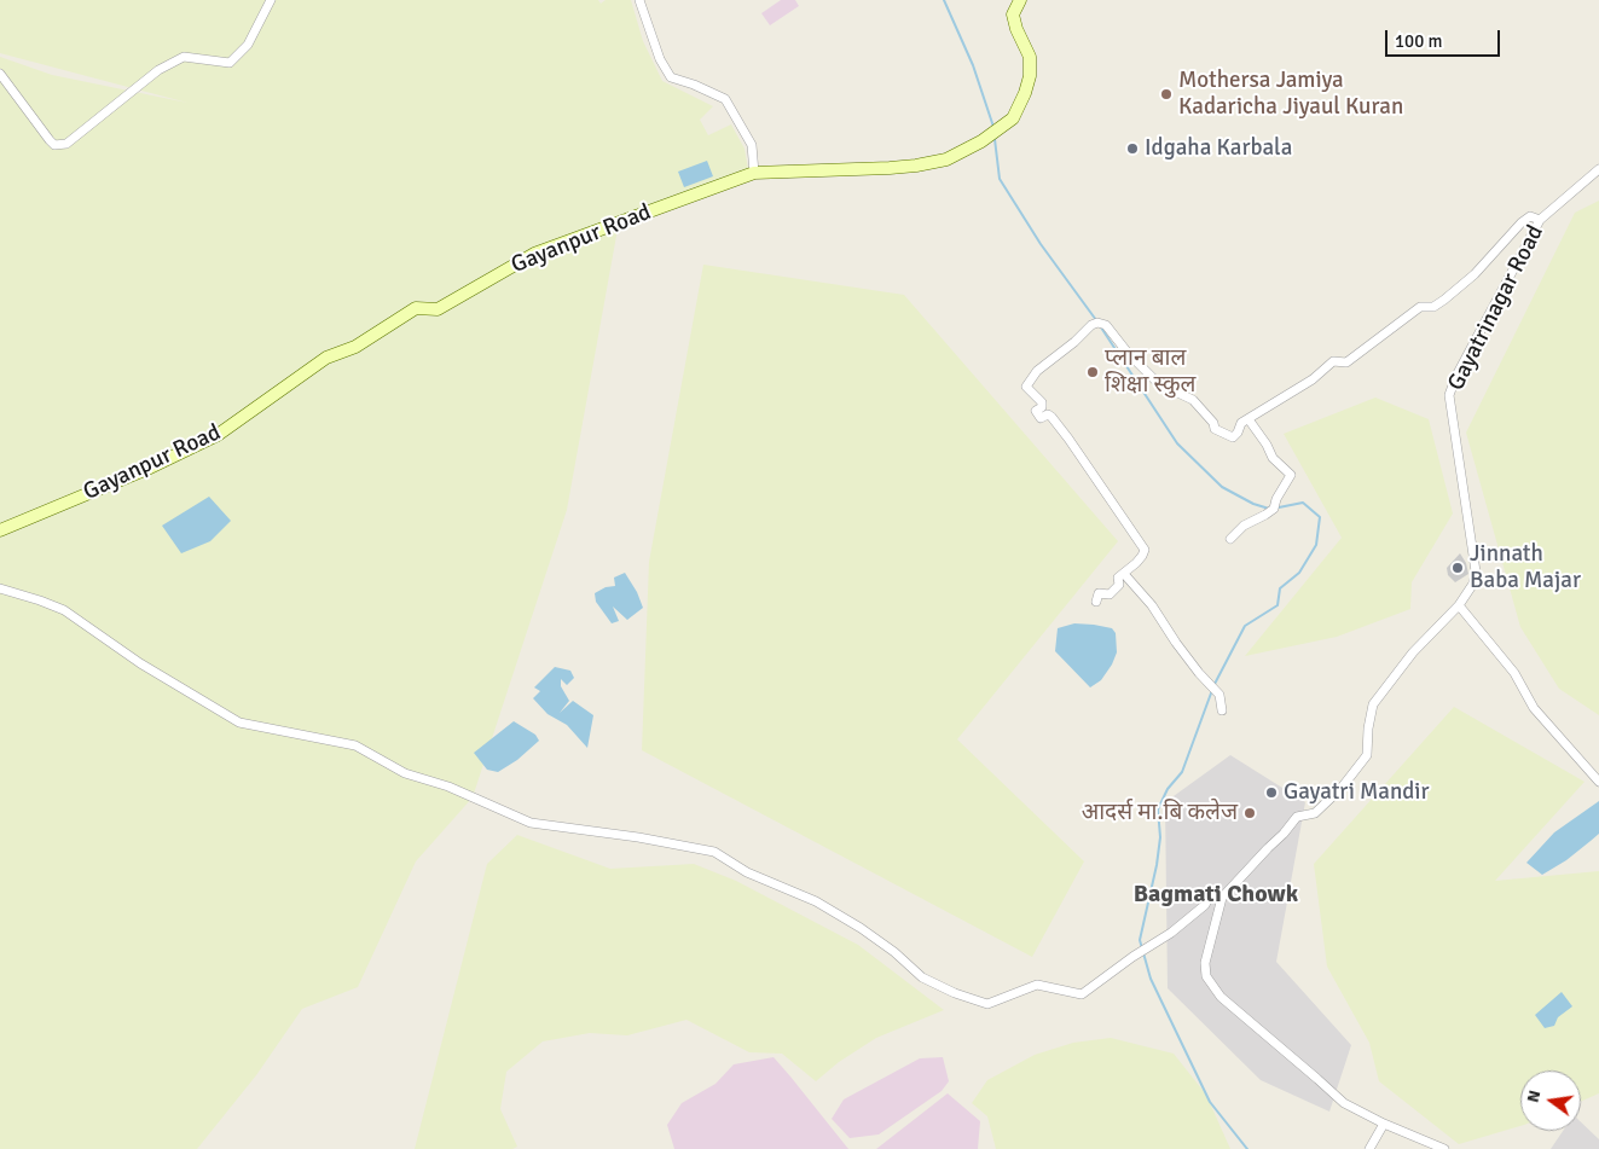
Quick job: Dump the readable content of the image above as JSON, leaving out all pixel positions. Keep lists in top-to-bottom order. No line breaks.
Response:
{"streets":{"street":["Gayanpur Road","Gayatrinagar Road"]},"districts":["Bagmati Chowk"],"places":["Mothersa Jamiya Kadaricha Jiyaul Kuran","Idgaha Karbala","प्लान बाल शिक्षा स्कुल","Jinnath Baba Majar","Gayatri Mandir","आदर्स मा.बि कलेज"],"scale_bar":"100 m","north":"left"}
